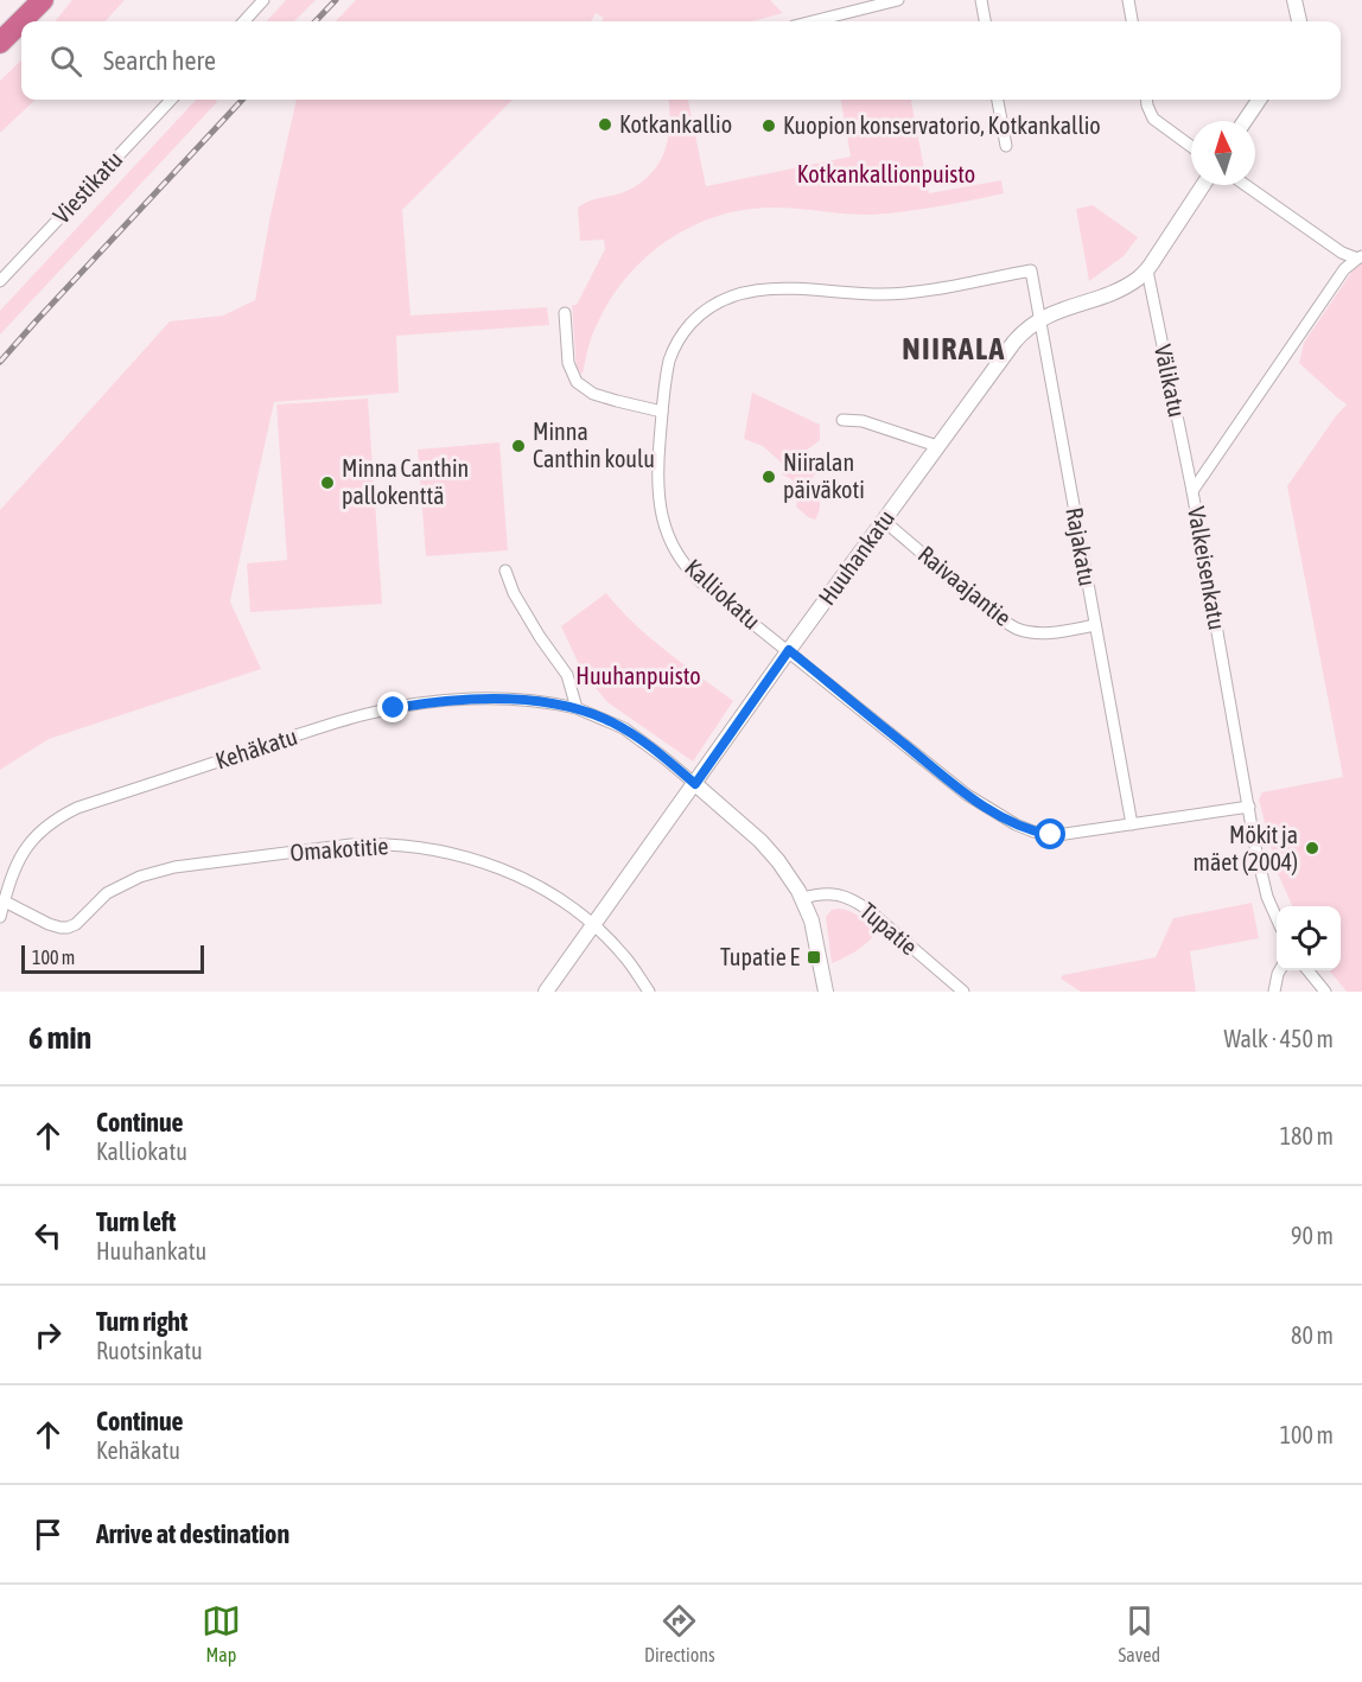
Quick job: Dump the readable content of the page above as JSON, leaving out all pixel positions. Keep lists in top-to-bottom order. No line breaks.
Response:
{"streets":{"street":["Viestikatu","Välikatu","Rajakatu","Huuhankatu","Valkeisenkatu","Raivaajantie","Kalliokatu","Kehäkatu","Omakotitie","Tupatie"]},"crossings":[["Välikatu","Huuhankatu"],["Välikatu","Valkeisenkatu"],["Rajakatu","Huuhankatu"],["Rajakatu","Raivaajantie"],["Rajakatu","Kalliokatu"],["Huuhankatu","Raivaajantie"],["Huuhankatu","Kalliokatu"],["Huuhankatu","Kehäkatu"],["Huuhankatu","Omakotitie"],["Valkeisenkatu","Kalliokatu"],["Kehäkatu","Omakotitie"]],"districts":["NIIRALA"],"parks":["Kotkankallionpuisto","Huuhanpuisto"],"places":{"other":["Kotkankallio","Kuopion konservatorio, Kotkankallio","Minna Canthin koulu","Niiralan päiväkoti","Minna Canthin pallokenttä","Mökit ja mäet (2004)"],"transit":["Tupatie E"]},"scale_bar":"100 m","north":"top","page":{"search":"Search here","scale":"100 m","heading":["6 min","Walk · 450 m"],"list":[["Continue","Kalliokatu","180 m"],["Turn left","Huuhankatu","90 m"],["Turn right","Ruotsinkatu","80 m"],["Continue","Kehäkatu","100 m"],"Arrive at destination"],"nav":["Map","Directions","Saved"]}}
